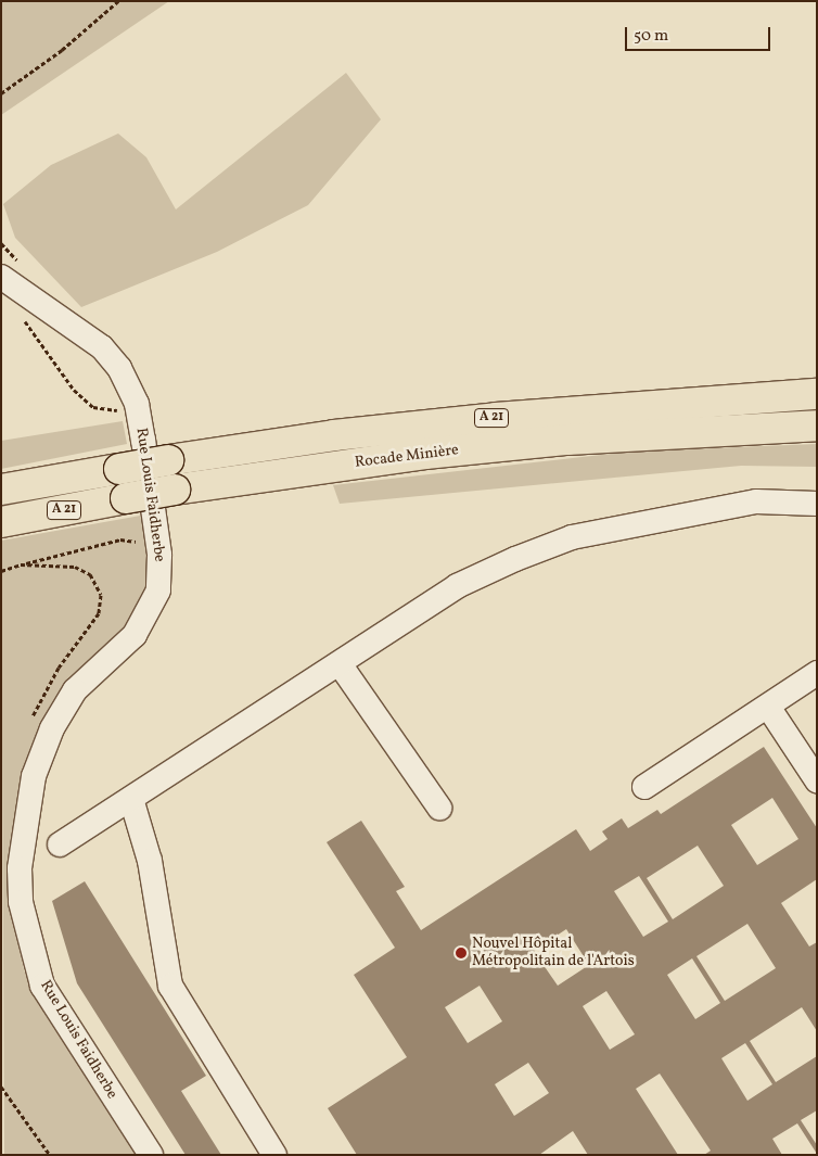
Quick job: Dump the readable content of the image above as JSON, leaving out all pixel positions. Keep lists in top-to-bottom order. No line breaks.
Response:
{"streets":{"highway":["A 21","Rocade Minière"],"street":["Rue Louis Faidherbe"]},"places":["Nouvel Hôpital Métropolitain de l'Artois"],"scale_bar":"50 m"}
